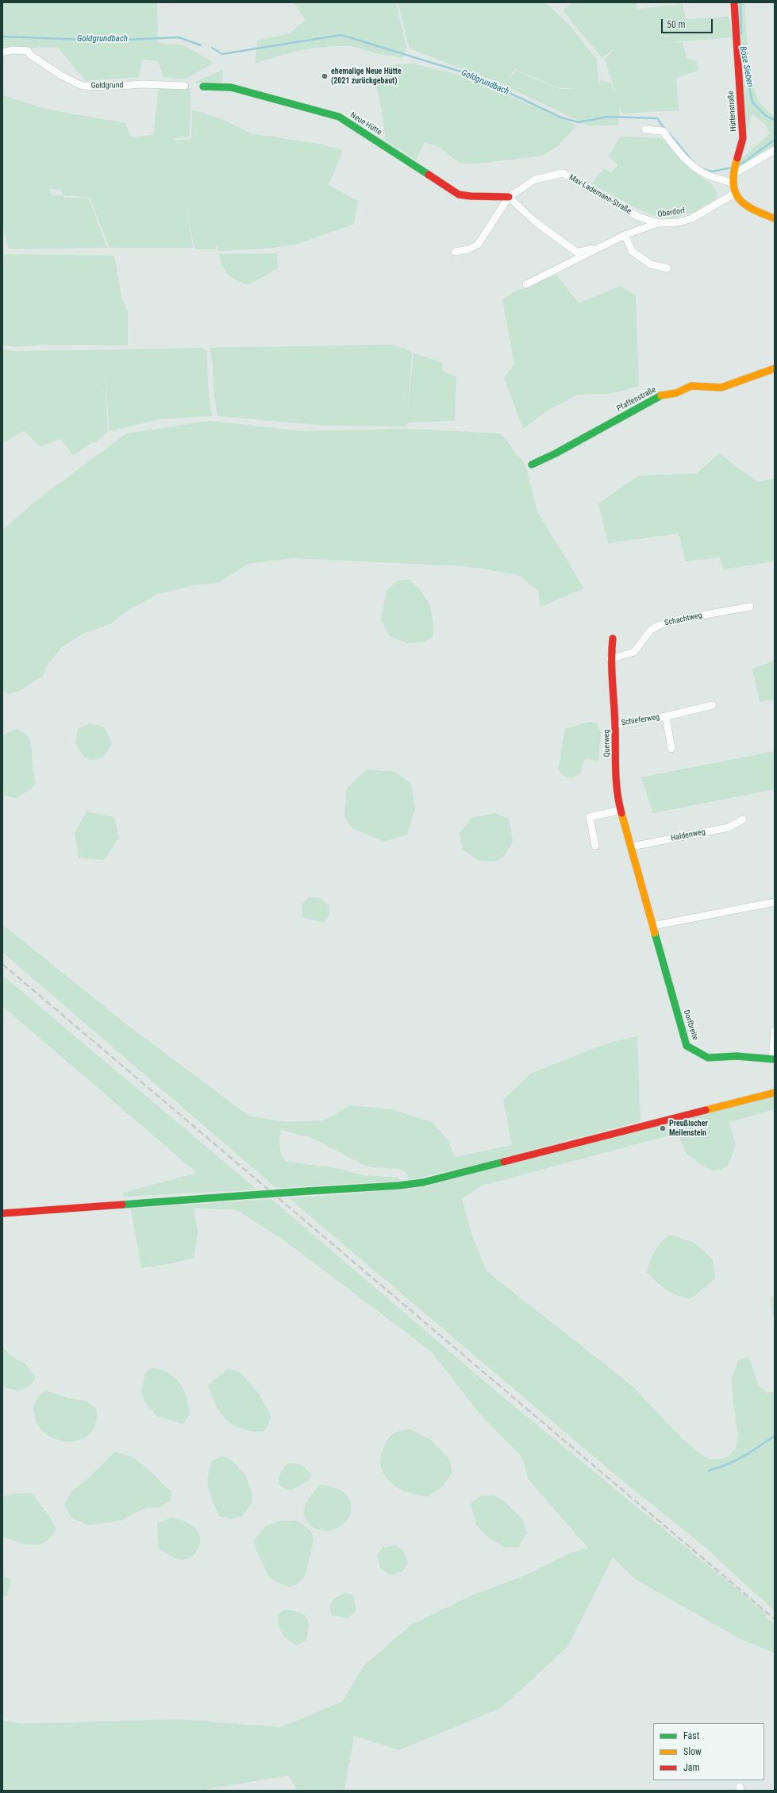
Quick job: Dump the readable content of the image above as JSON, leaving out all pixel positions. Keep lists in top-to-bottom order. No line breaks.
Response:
{"streets":{"street":["Goldgrund","Hüttenstraße","Neue Hütte","Max-Lademann-Straße","Oberdorf","Pfaffenstraße","Schachtweg","Schieferweg","Querweg","Haldenweg","Dorfbreite"]},"crossings":[["Neue Hütte","Max-Lademann-Straße"],["Max-Lademann-Straße","Oberdorf"],["Schachtweg","Querweg"],["Schieferweg","Querweg"],["Querweg","Haldenweg"],["Querweg","Dorfbreite"],["Haldenweg","Dorfbreite"]],"water":["Goldgrundbach","Böse Sieben"],"places":["ehemalige Neue Hütte (2021 zurückgebaut)","Preußischer Meilenstein"],"legend":["Fast","Slow","Jam"],"scale_bar":"50 m"}
